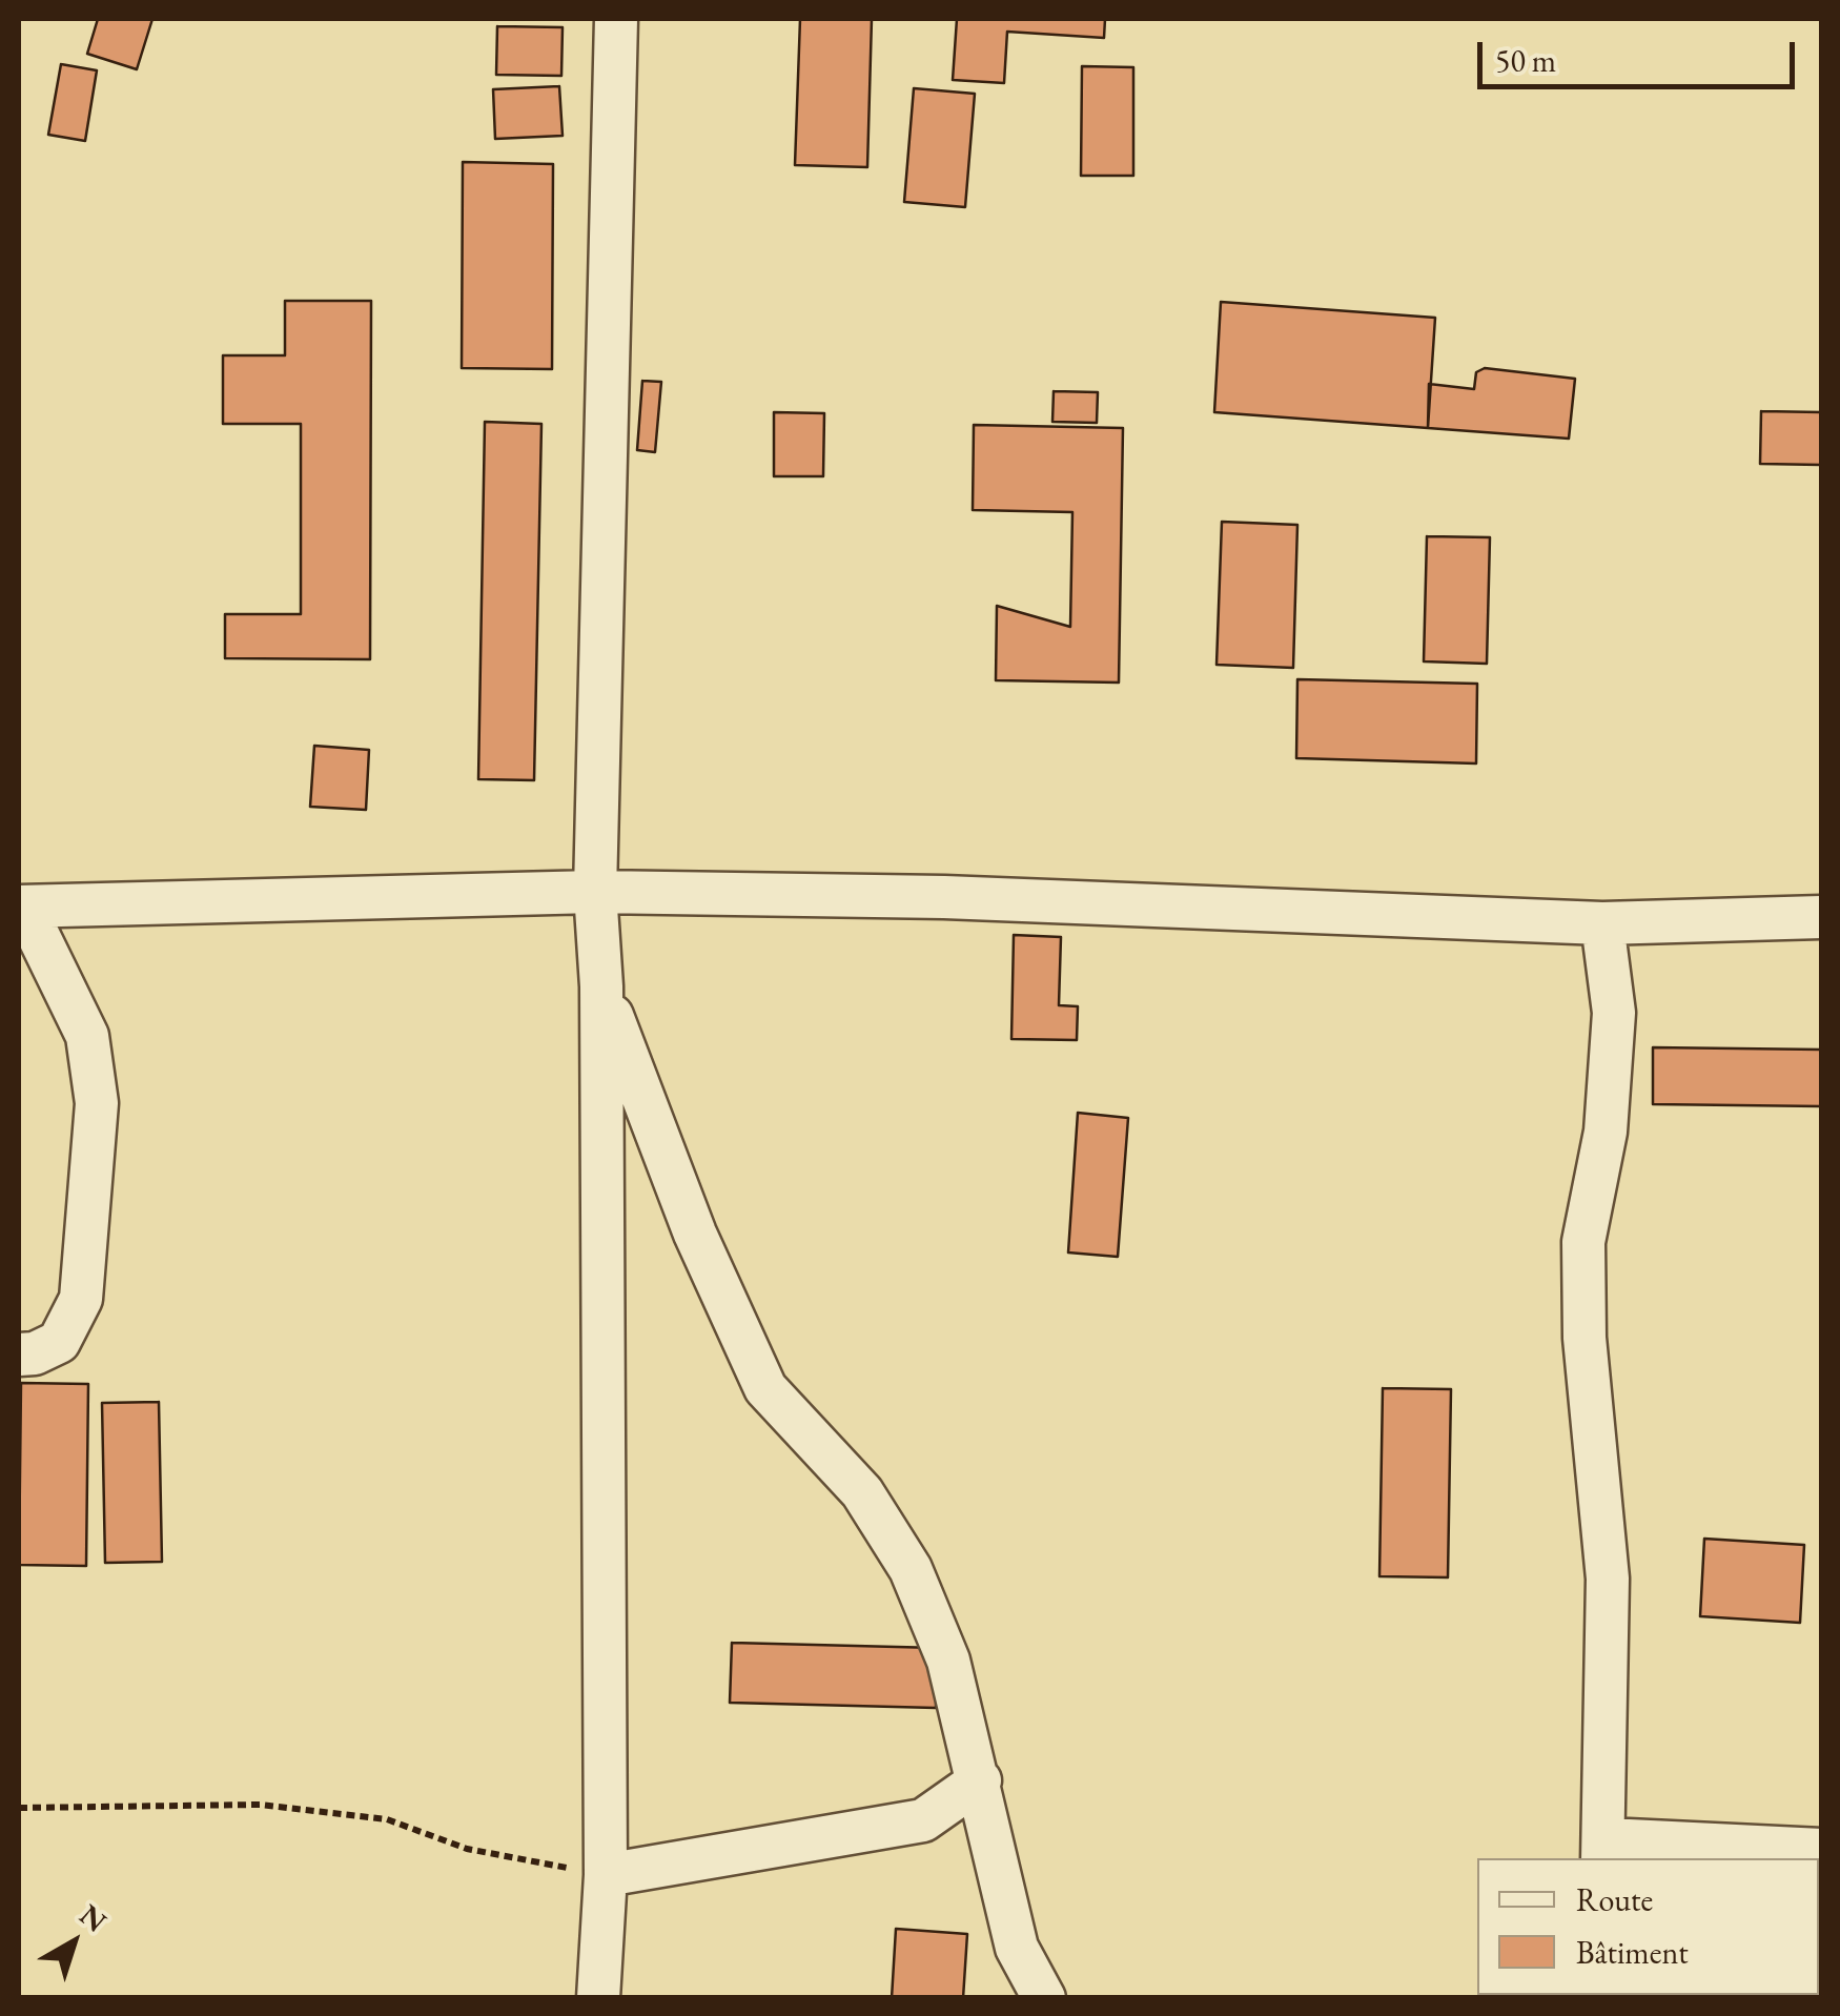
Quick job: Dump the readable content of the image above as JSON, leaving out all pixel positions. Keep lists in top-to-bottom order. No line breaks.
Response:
{"legend":["Route","Bâtiment"],"scale_bar":"50 m","north":"top right"}
